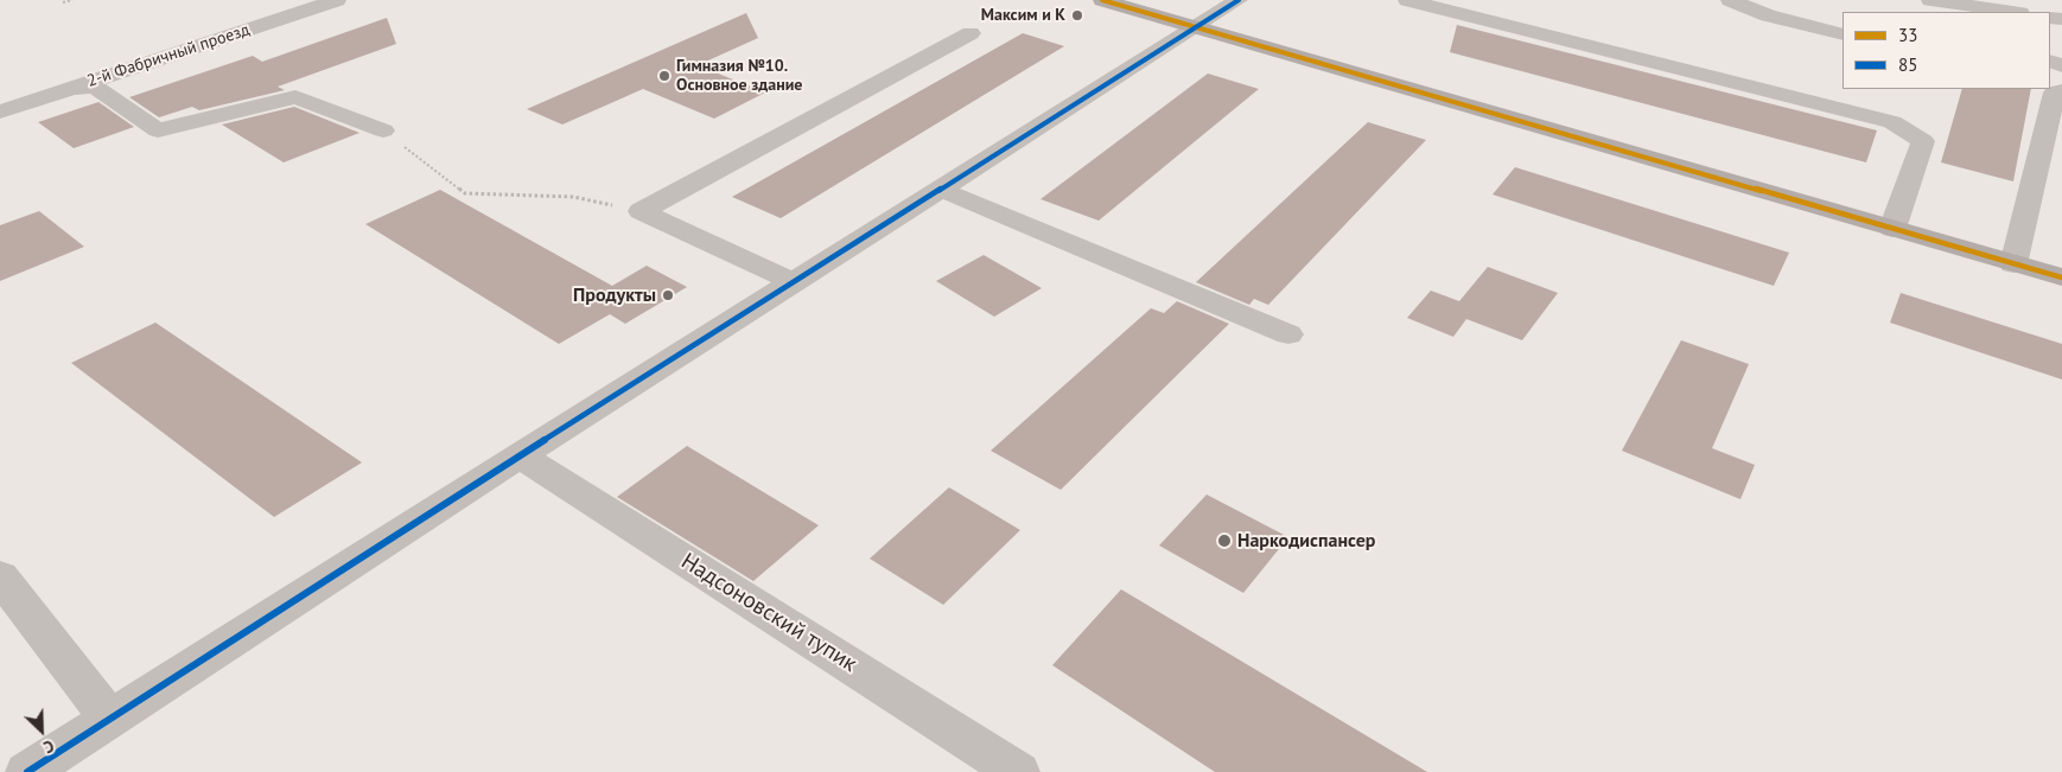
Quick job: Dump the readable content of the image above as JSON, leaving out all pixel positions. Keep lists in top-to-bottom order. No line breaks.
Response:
{"streets":{"street":["2-й Фабричный проезд","Надсоновский тупик"]},"places":["Максим и К","Гимназия №10. Основное здание","Продукты","Наркодиспансер"],"lines":["transit line 33","transit line 85"],"legend":["33","85"],"north":"bottom right"}
